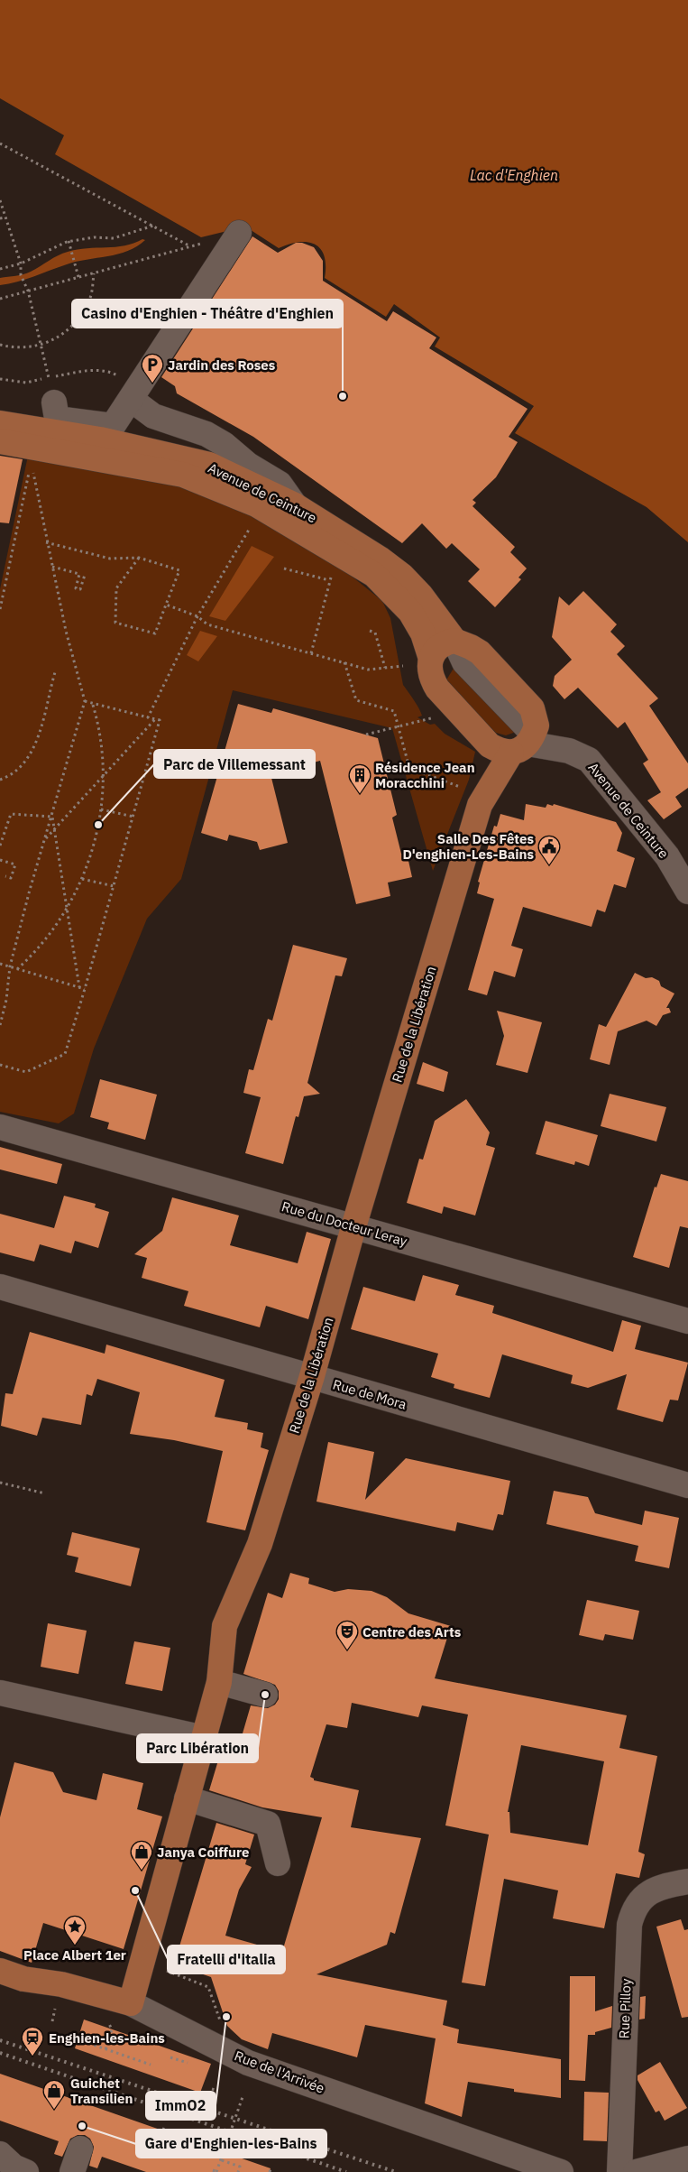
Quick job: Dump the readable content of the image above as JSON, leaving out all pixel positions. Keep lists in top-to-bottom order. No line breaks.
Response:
{"streets":{"main road":["Avenue de Ceinture","Rue de la Libération","Rue de l'Arrivée"],"street":["Rue du Docteur Leray","Rue de Mora","Rue Pilloy"]},"crossings":[["Avenue de Ceinture","Rue de la Libération"],["Rue de la Libération","Rue du Docteur Leray"],["Rue de la Libération","Rue de Mora"],["Rue de la Libération","Rue de l'Arrivée"]],"water":["Lac d'Enghien"],"places":{"parking":["Jardin des Roses"],"other":["Casino d'Enghien - Théâtre d'Enghien","Parc de Villemessant","Parc Libération","Fratelli d'italia","ImmO2","Gare d'Enghien-les-Bains"],"building":["Résidence Jean Moracchini"],"public building":["Salle Des Fêtes D'enghien-Les-Bains"],"theatre":["Centre des Arts"],"shop":["Janya Coiffure","Guichet Transilien"],"place":["Place Albert 1er"],"station":["Enghien-les-Bains"]}}
